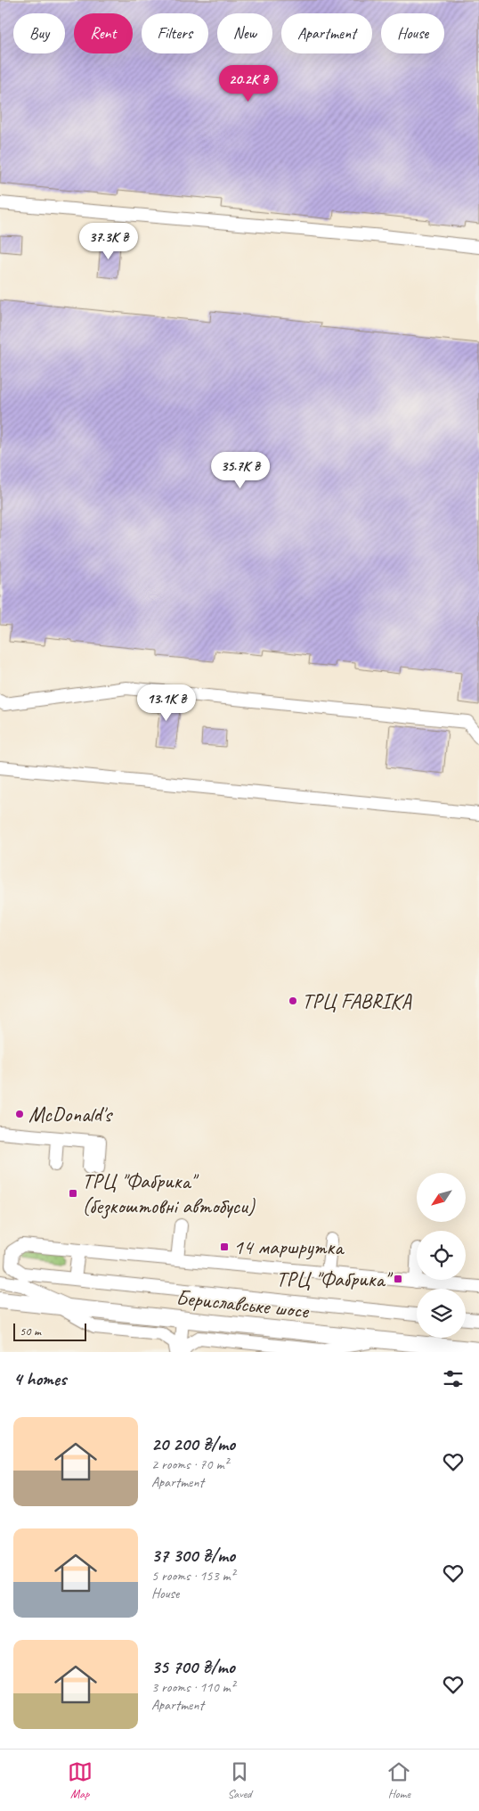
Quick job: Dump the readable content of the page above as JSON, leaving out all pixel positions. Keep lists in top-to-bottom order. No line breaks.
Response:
{"streets":{"main road":["Бериславське шосе"]},"places":{"other":["ТРЦ FABRIKA","McDonald's"],"transit":["ТРЦ \"Фабрика\" (безкоштовні автобуси)","14 маршрутка","ТРЦ \"Фабрика\""]},"scale_bar":"50 m","north":"bottom left","page":{"chip":["Buy","Rent","Filters","New","Apartment","House"],"price":["20.2K ₴","37.3K ₴","35.7K ₴","13.1K ₴"],"scale":"50 m","heading":"4 homes","list":[{"name":"20 200 ₴/mo","note":"2 rooms · 70 m² · Apartment"},{"name":"37 300 ₴/mo","note":"5 rooms · 153 m² · House"},{"name":"35 700 ₴/mo","note":"3 rooms · 110 m² · Apartment"}],"tabs":["Map","Saved","Home"]}}
